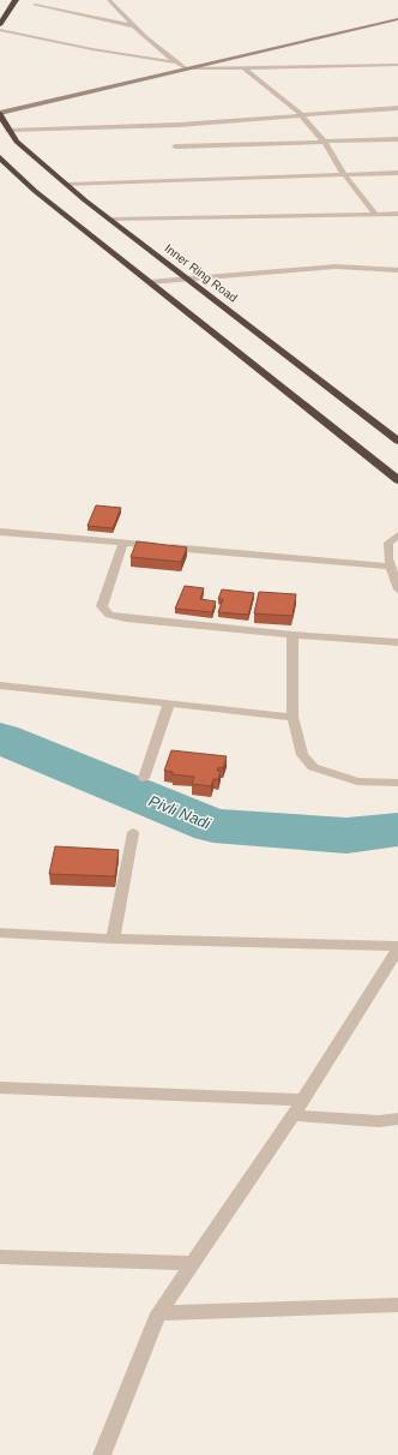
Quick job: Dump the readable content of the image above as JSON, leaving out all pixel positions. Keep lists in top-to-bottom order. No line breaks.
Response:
{"streets":{"highway":["Inner Ring Road"]},"water":["Pivli Nadi"]}
